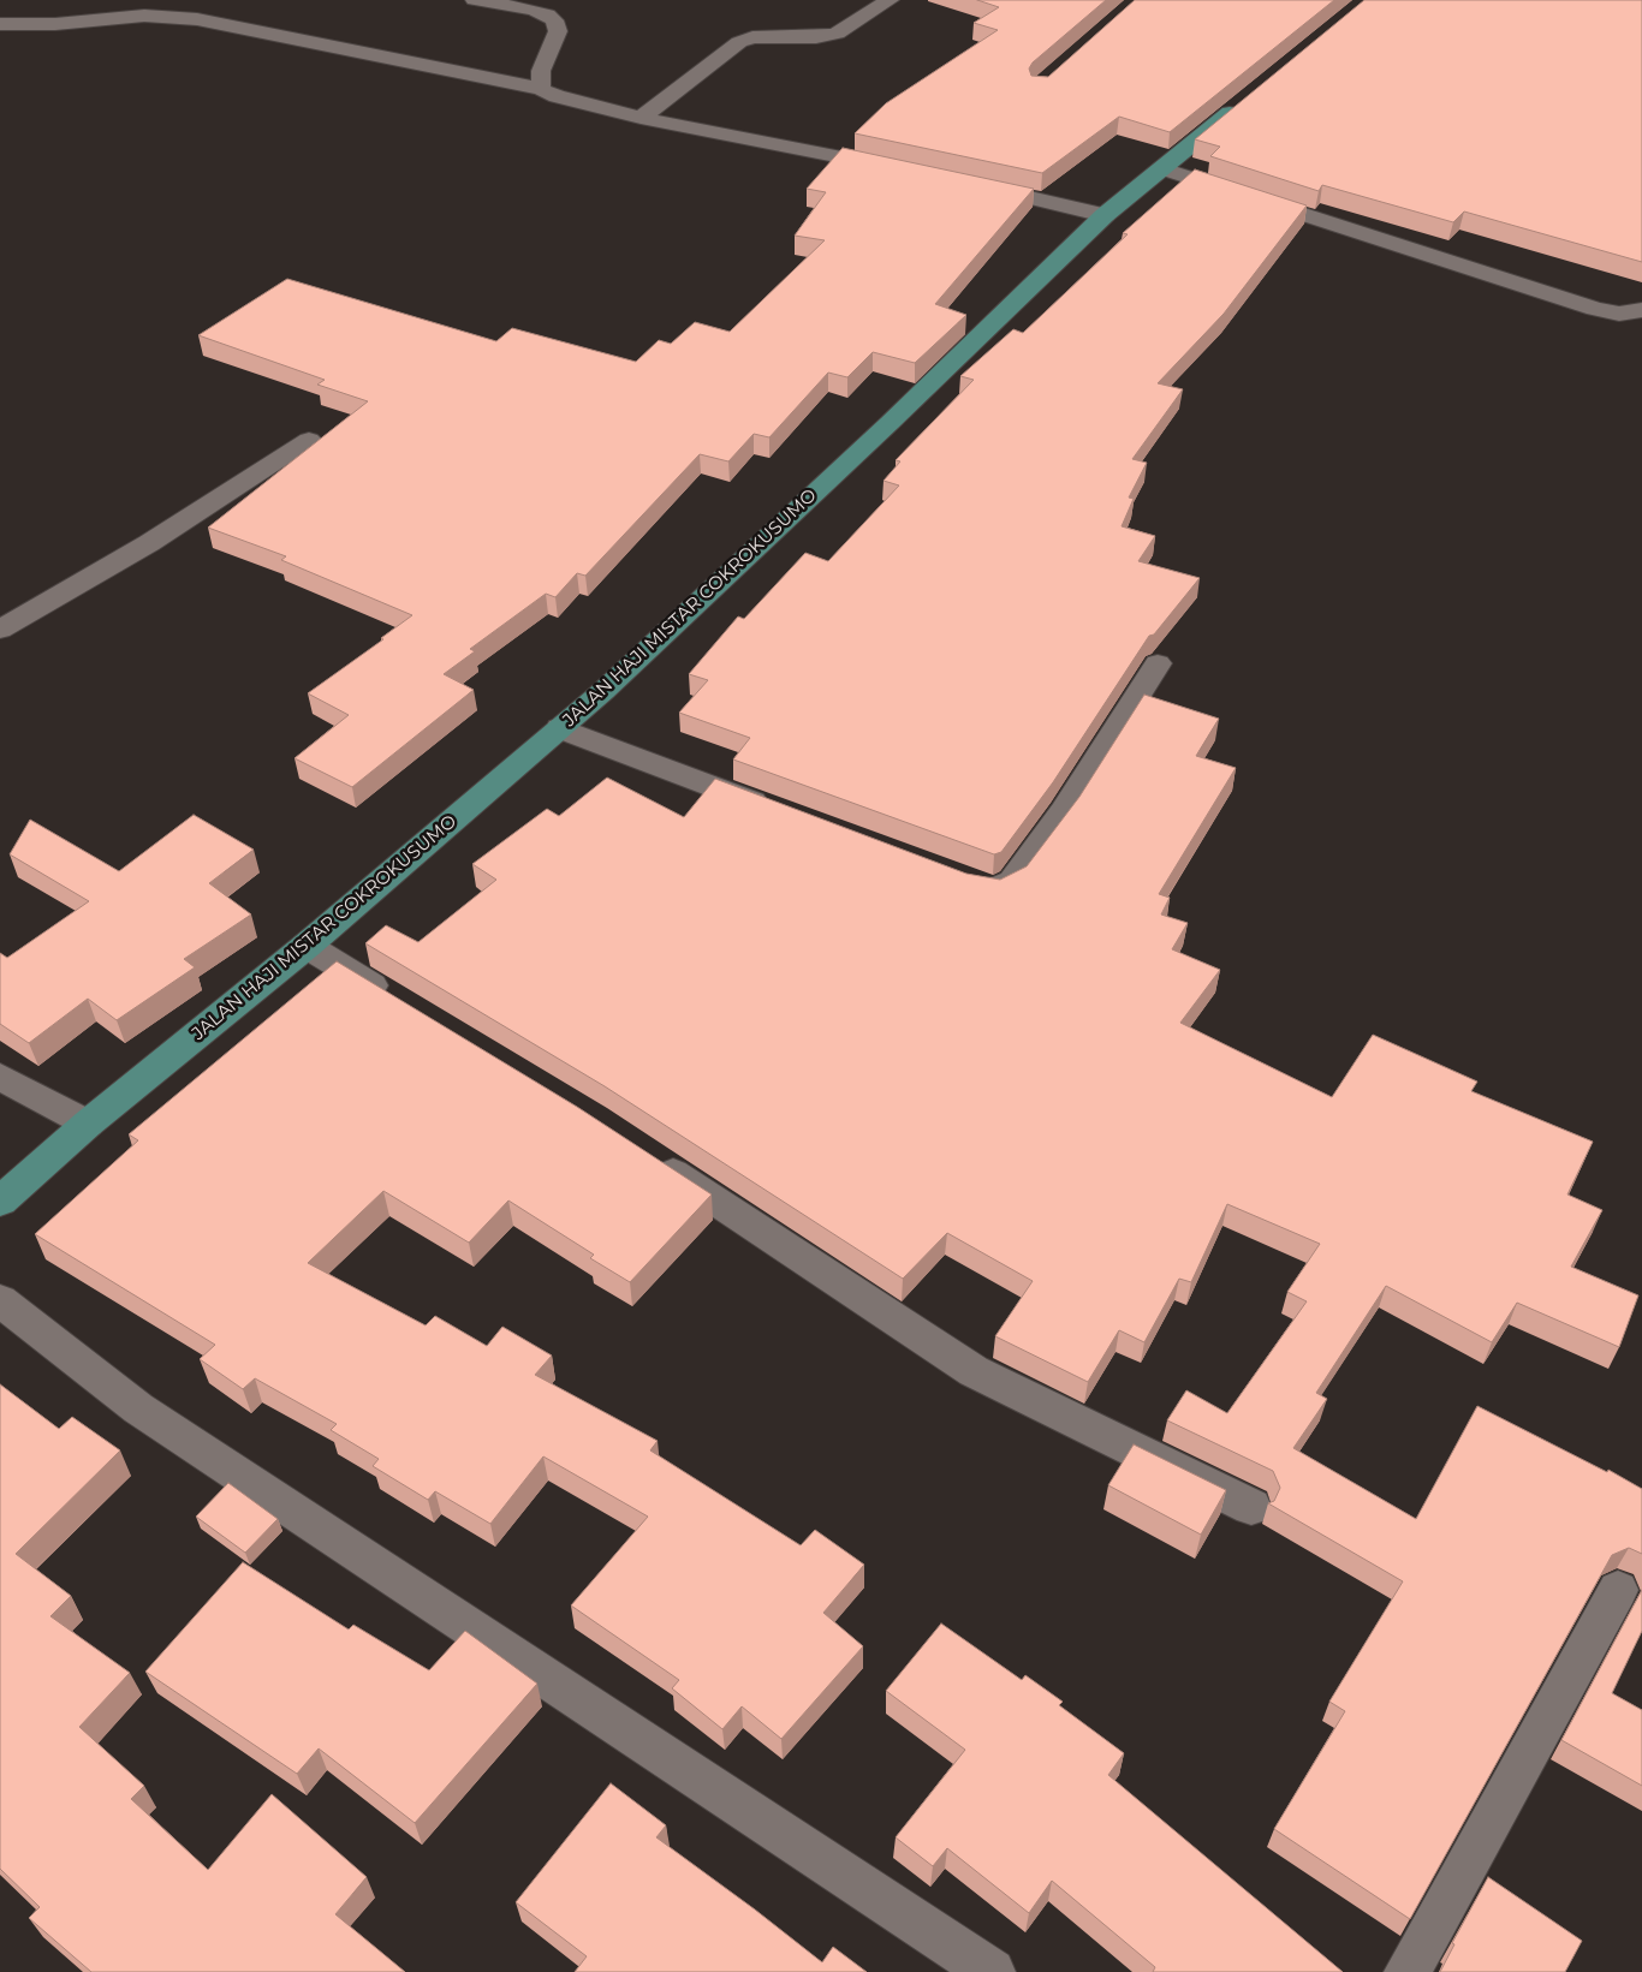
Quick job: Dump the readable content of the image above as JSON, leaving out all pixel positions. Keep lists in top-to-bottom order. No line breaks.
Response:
{"streets":{"main road":["JALAN HAJI MISTAR COKROKUSUMO"]}}
